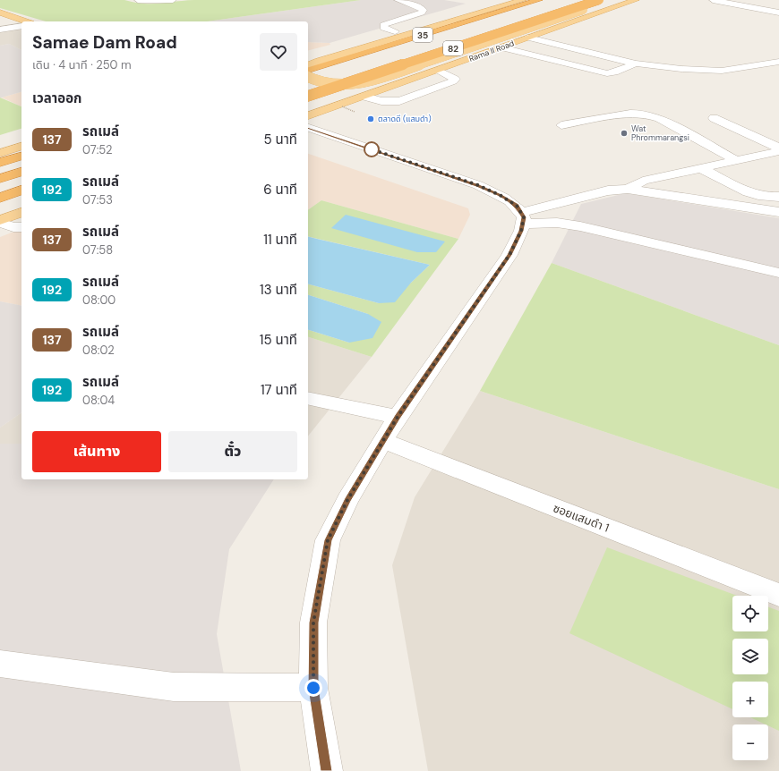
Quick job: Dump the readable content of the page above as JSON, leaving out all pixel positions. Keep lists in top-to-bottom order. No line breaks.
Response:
{"streets":{"highway":["35","82","Rama II Road"],"street":["ซอยแสมดำ 1"]},"places":["ตลาดดี (แสมดำ)","Wat Phrommarangsi"],"lines":["bus line 137"],"page":{"heading":[["Samae Dam Road","เดิน · 4 นาที · 250 m"],"เวลาออก"],"list":[{"mark":"137","name":"รถเมล์","note":"07:52","value":"5 นาที"},{"mark":"192","name":"รถเมล์","note":"07:53","value":"6 นาที"},{"mark":"137","name":"รถเมล์","note":"07:58","value":"11 นาที"},{"mark":"192","name":"รถเมล์","note":"08:00","value":"13 นาที"},{"mark":"137","name":"รถเมล์","note":"08:02","value":"15 นาที"},{"mark":"192","name":"รถเมล์","note":"08:04","value":"17 นาที"}],"buttons":["เส้นทาง","ตั๋ว"],"map_buttons":["+","−"]}}
